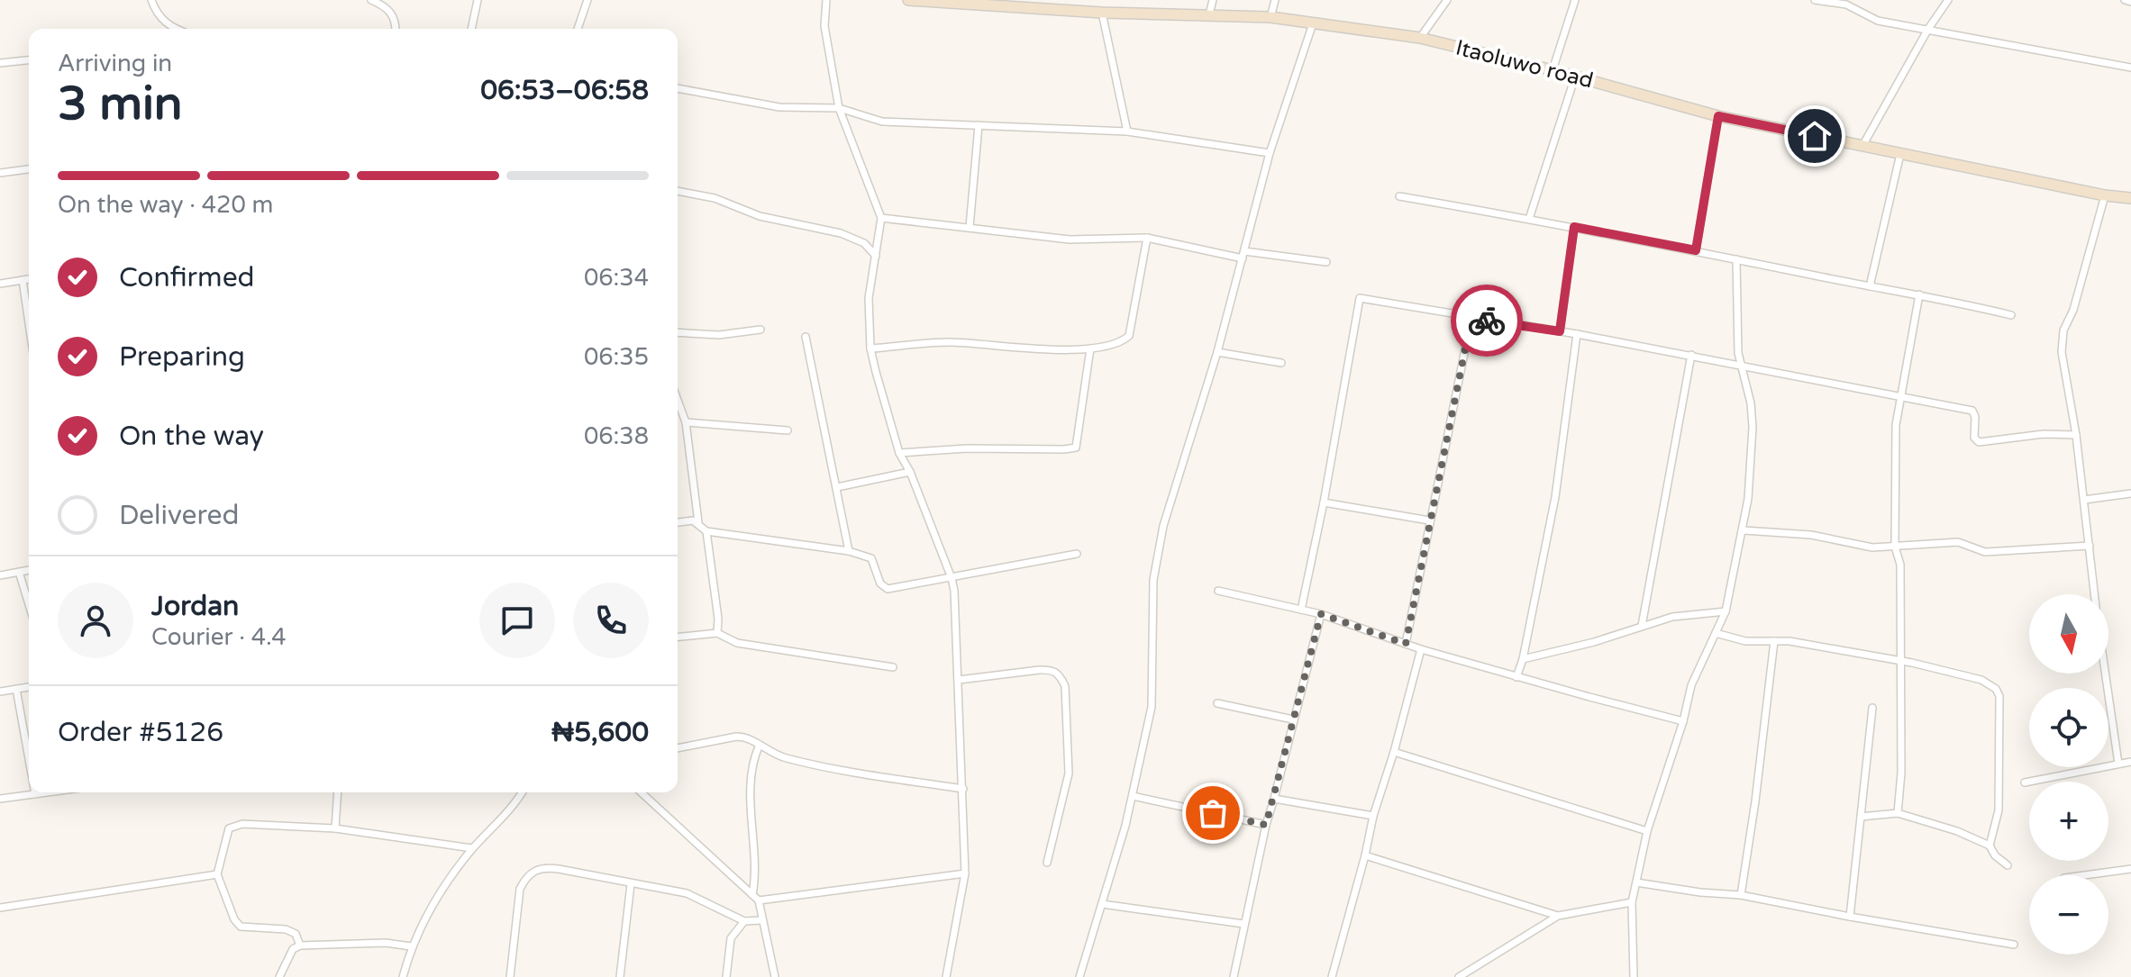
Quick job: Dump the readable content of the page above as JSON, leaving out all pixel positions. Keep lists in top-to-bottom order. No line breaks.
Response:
{"streets":{"street":["Itaoluwo road"]},"north":"bottom","page":{"heading":["3 min","Arriving in","06:53–06:58"],"panel":["Jordan","Courier · 4.4","Order #5126","₦5,600"],"bar":"On the way · 420 m","list":[["Confirmed","06:34"],["Preparing","06:35"],["On the way","06:38"],"Delivered"],"map_buttons":["+","−"]}}
